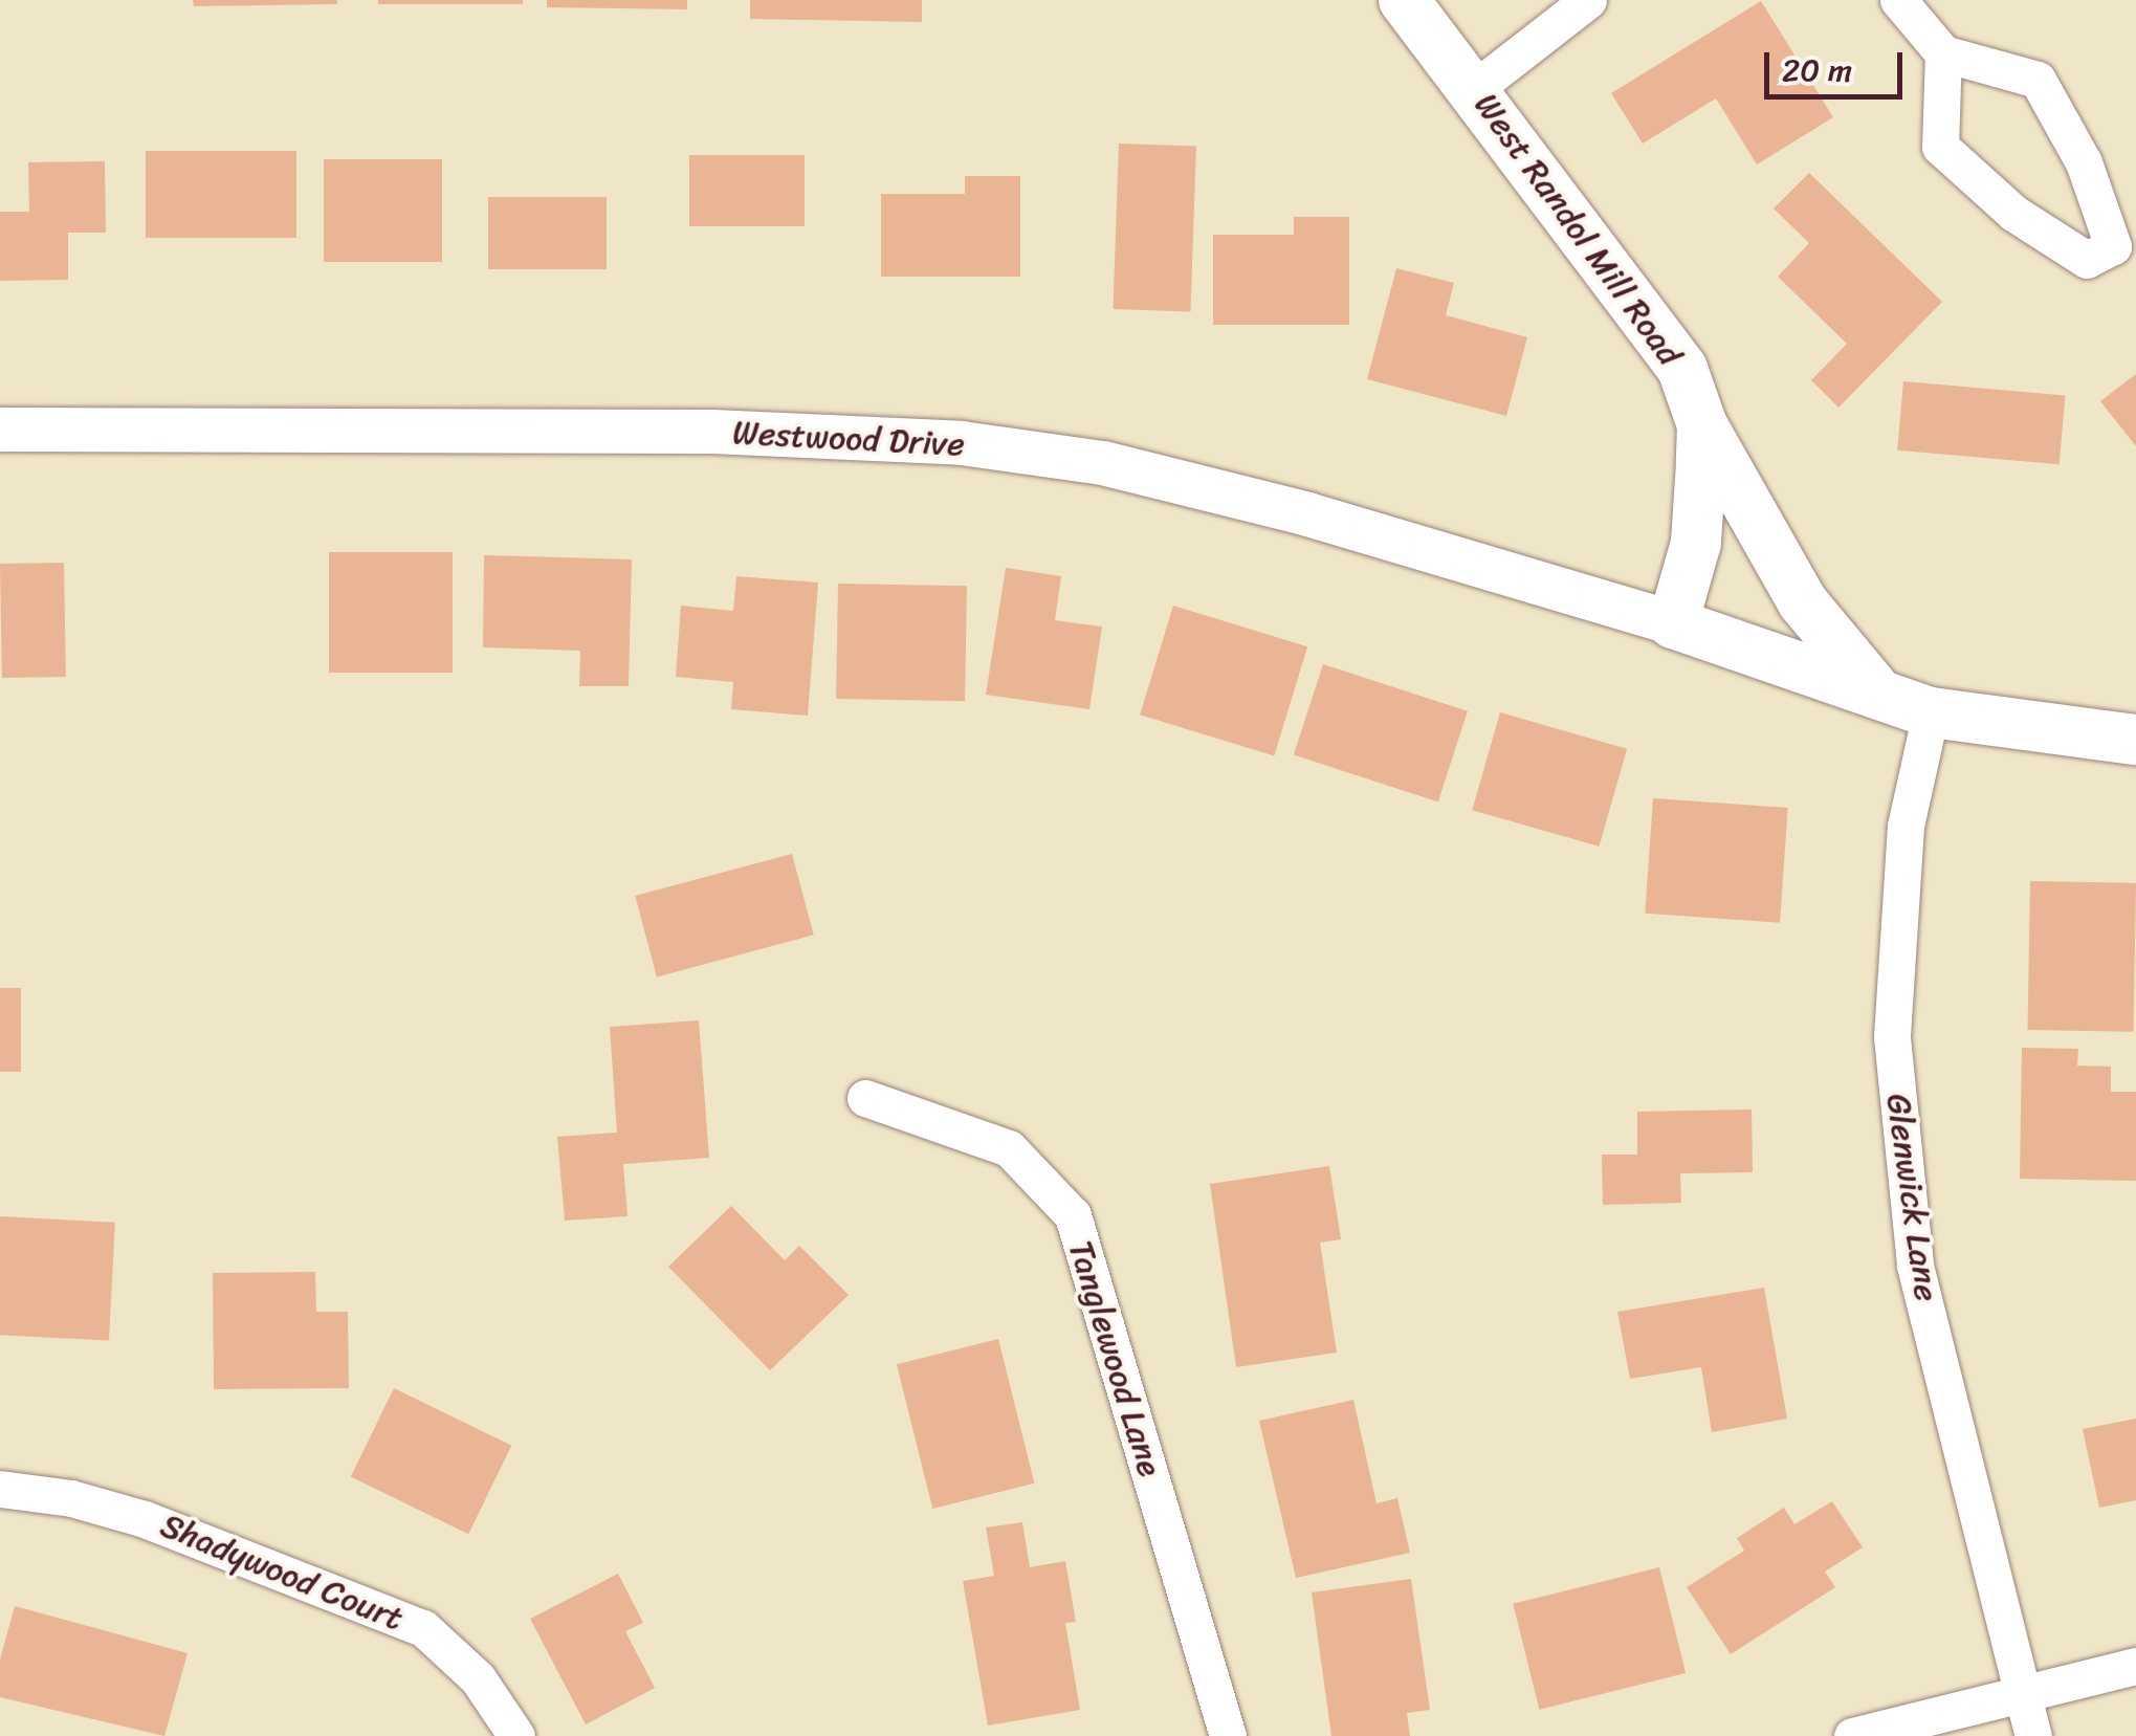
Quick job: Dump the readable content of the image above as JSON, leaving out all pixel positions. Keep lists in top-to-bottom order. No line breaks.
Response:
{"streets":{"main road":["West Randol Mill Road"],"street":["Westwood Drive","Glenwick Lane","Tanglewood Lane","Shadywood Court"]},"crossings":[["West Randol Mill Road","Westwood Drive"]],"scale_bar":"20 m"}
